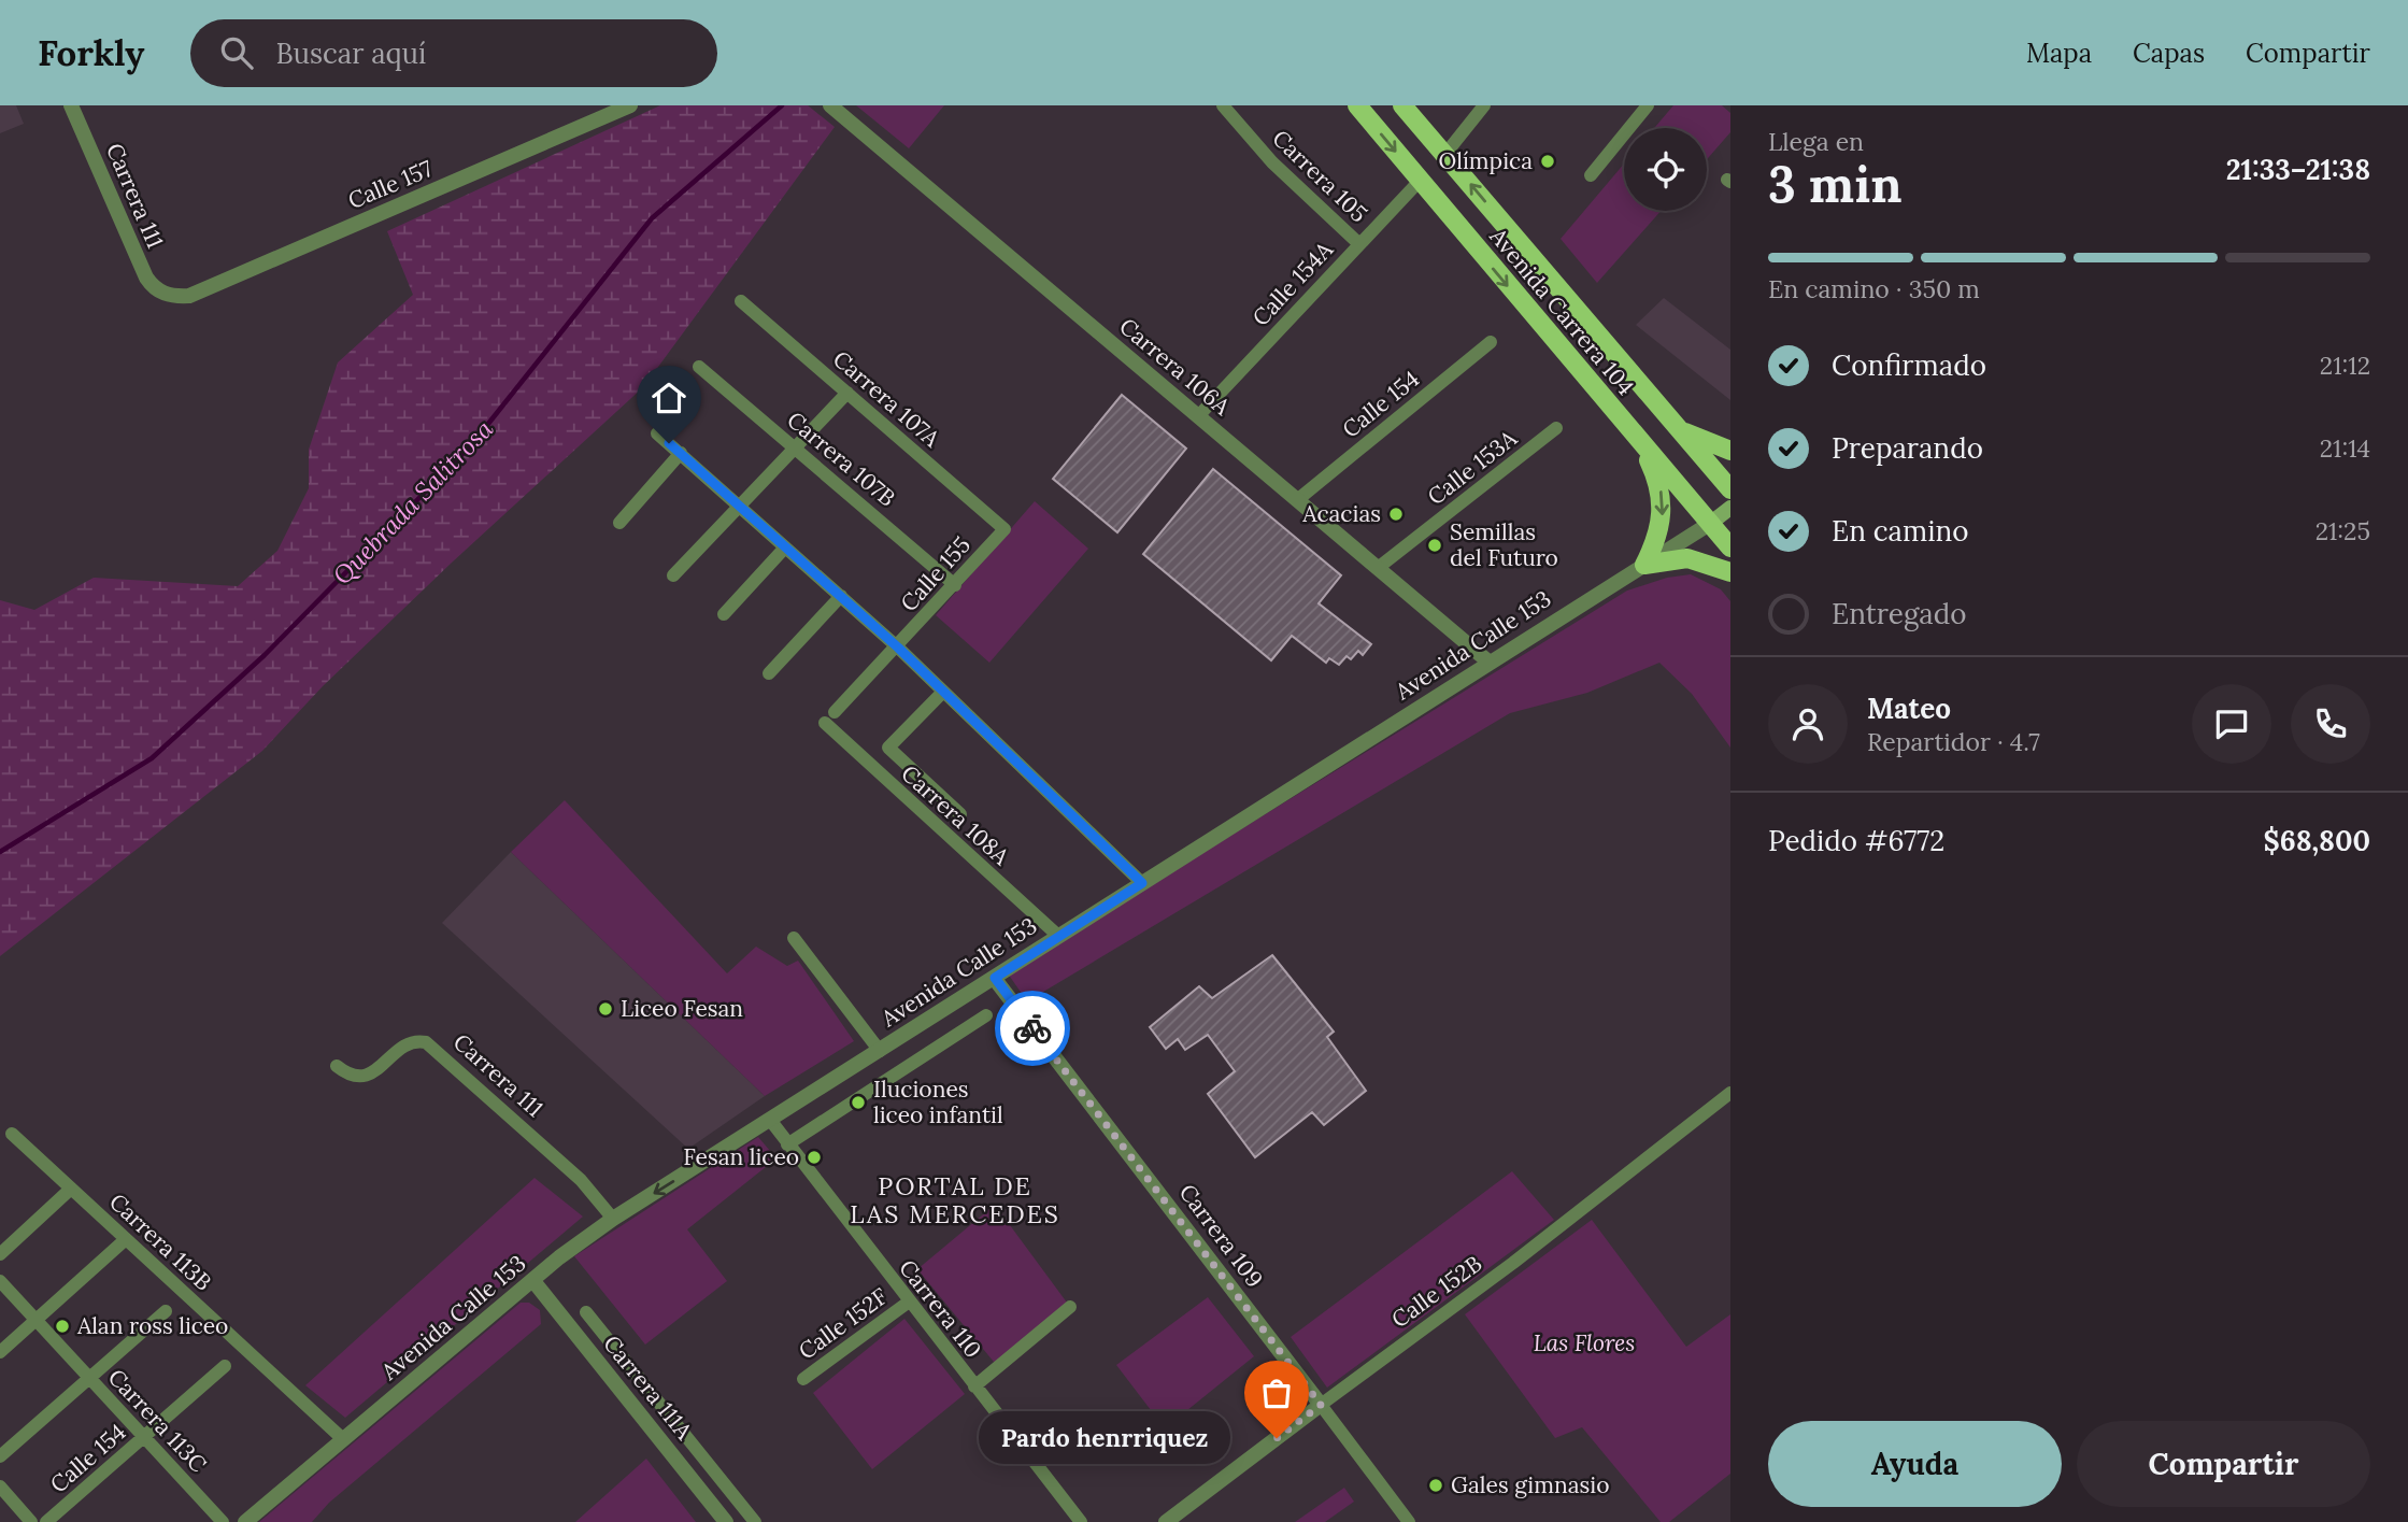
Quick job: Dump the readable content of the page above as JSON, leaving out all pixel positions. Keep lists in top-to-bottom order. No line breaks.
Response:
{"streets":{"main road":["Avenida Carrera 104","Avenida Calle 153"],"street":["Carrera 105","Calle 157","Carrera 111","Calle 154A","Carrera 106A","Carrera 107A","Calle 154","Carrera 107B","Calle 153A","Calle 155","Carrera 108A","Carrera 109","Carrera 113B","Calle 152B","Carrera 110","Calle 152F","Carrera 111A","Carrera 113C"]},"crossings":[["Carrera 105","Calle 154A"],["Calle 157","Carrera 111"],["Carrera 111","Avenida Calle 153"],["Calle 154A","Avenida Carrera 104"],["Calle 154A","Carrera 106A"],["Avenida Carrera 104","Avenida Calle 153"],["Carrera 106A","Calle 154"],["Carrera 106A","Calle 153A"],["Carrera 106A","Avenida Calle 153"],["Carrera 107A","Calle 155"],["Calle 154","Carrera 113C"],["Carrera 107B","Calle 155"],["Avenida Calle 153","Carrera 108A"],["Avenida Calle 153","Carrera 109"],["Avenida Calle 153","Carrera 113B"],["Avenida Calle 153","Carrera 110"],["Avenida Calle 153","Carrera 111A"],["Carrera 109","Calle 152B"],["Carrera 110","Calle 152F"]],"districts":["PORTAL DE LAS MERCEDES"],"water":["Quebrada Salitrosa"],"parks":["Las Flores"],"places":["Olímpica","Acacias","Semillas del Futuro","Liceo Fesan","Iluciones liceo infantil","Fesan liceo","Alan ross liceo","Pardo henrriquez","Gales gimnasio"],"page":{"header":"Forkly","search":"Buscar aquí","nav":["Mapa","Capas","Compartir"],"heading":["3 min","Llega en","21:33–21:38"],"panel":["Mateo","Repartidor · 4.7","Pedido #6772","$68,800"],"bar":"En camino · 350 m","list":[["Confirmado","21:12"],["Preparando","21:14"],["En camino","21:25"],"Entregado"],"buttons":["Ayuda","Compartir"],"bubble":"Pardo henrriquez"}}
